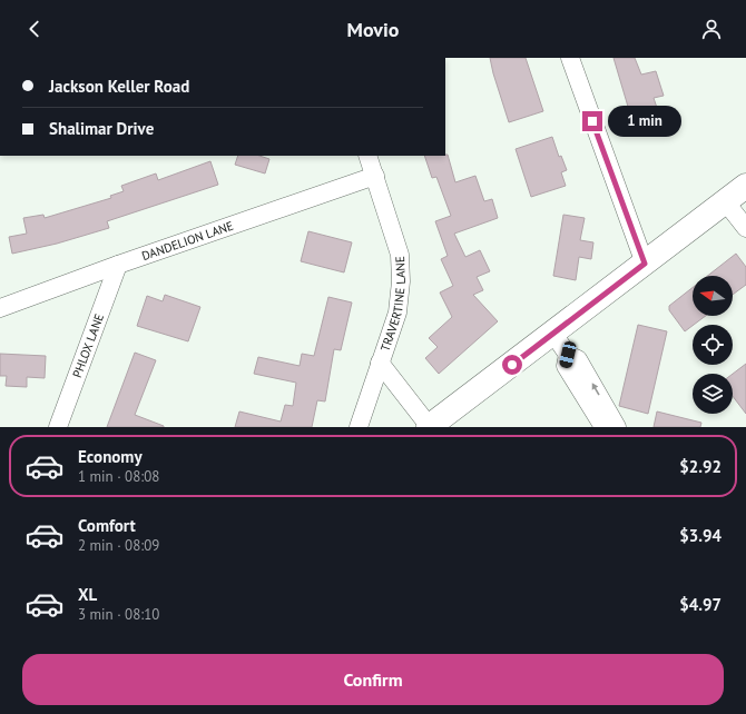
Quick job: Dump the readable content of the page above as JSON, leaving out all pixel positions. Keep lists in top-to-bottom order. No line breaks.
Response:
{"streets":{"street":["DANDELION LANE","TRAVERTINE LANE","PHLOX LANE"]},"crossings":[["DANDELION LANE","TRAVERTINE LANE"],["DANDELION LANE","PHLOX LANE"]],"north":"left","page":{"header":"Movio","banner":["Jackson Keller Road","Shalimar Drive"],"bubble":"1 min","list":[{"name":"Economy","note":"1 min · 08:08","value":"$2.92"},{"name":"Comfort","note":"2 min · 08:09","value":"$3.94"},{"name":"XL","note":"3 min · 08:10","value":"$4.97"}],"buttons":"Confirm"}}
